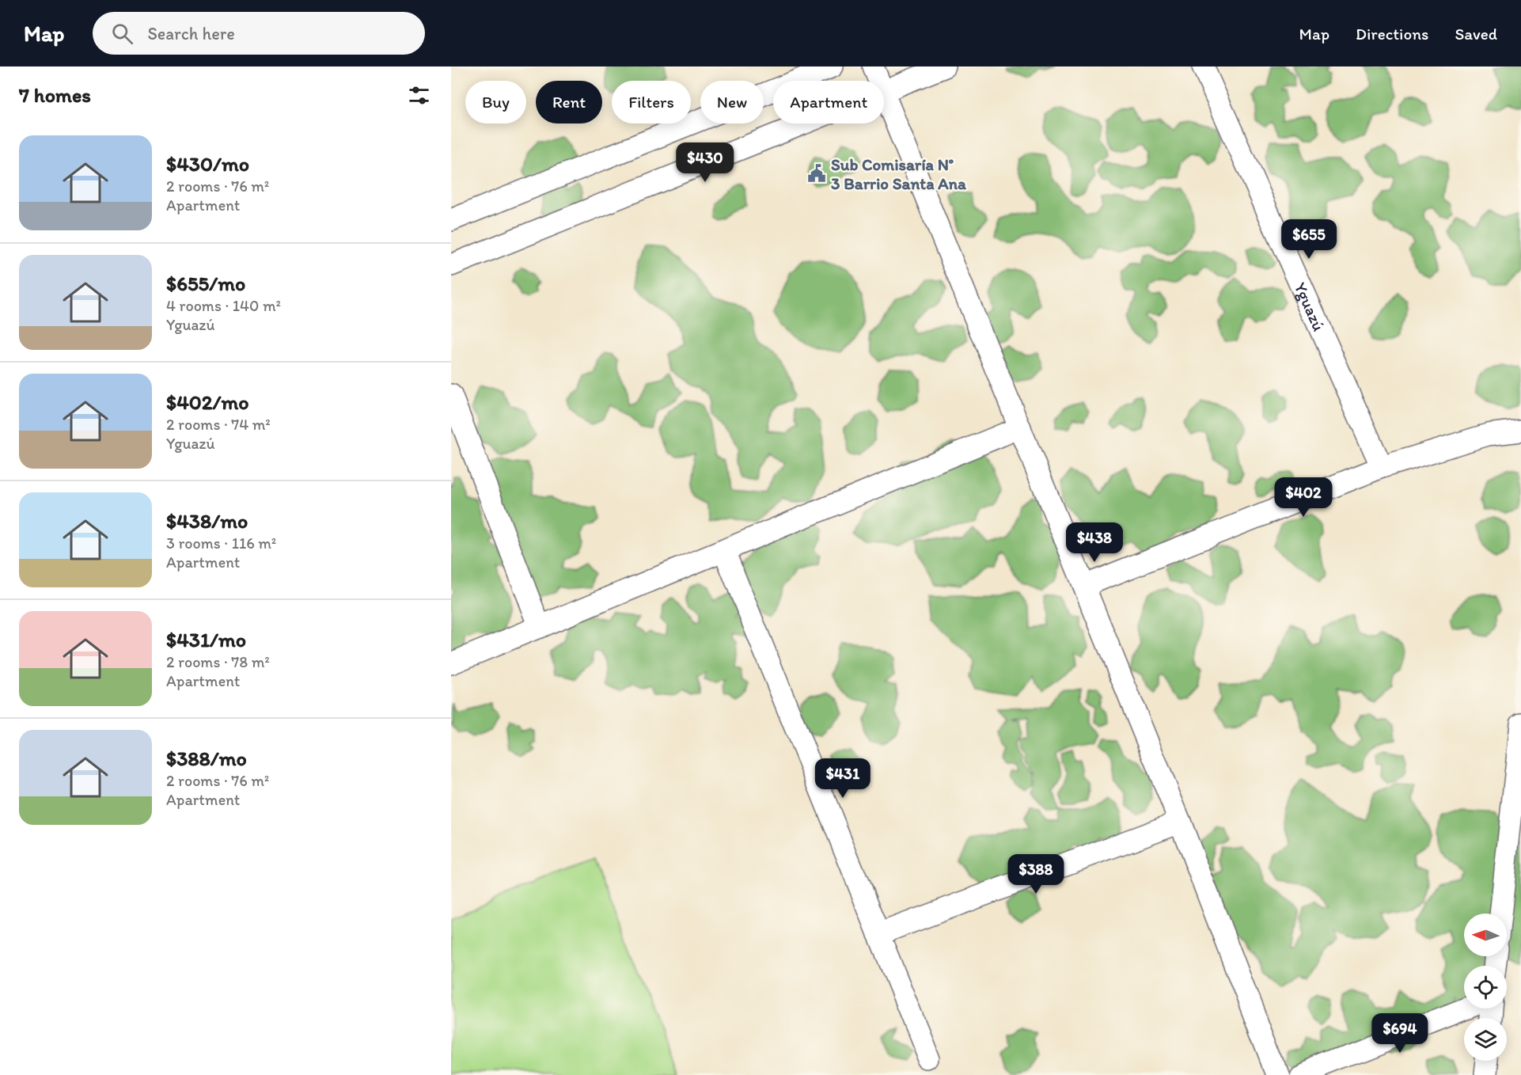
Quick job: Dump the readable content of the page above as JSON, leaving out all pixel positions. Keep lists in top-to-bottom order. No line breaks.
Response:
{"streets":{"street":["Yguazú"]},"places":{"public building":["Sub Comisaría N° 3 Barrio Santa Ana"]},"north":"left","page":{"header":"Map","search":"Search here","nav":["Map","Directions","Saved"],"heading":"7 homes","chip":["Buy","Rent","Filters","New","Apartment"],"list":[{"name":"$430/mo","note":"2 rooms · 76 m² · Apartment"},{"name":"$655/mo","note":"4 rooms · 140 m² · Yguazú"},{"name":"$402/mo","note":"2 rooms · 74 m² · Yguazú"},{"name":"$438/mo","note":"3 rooms · 116 m² · Apartment"},{"name":"$431/mo","note":"2 rooms · 78 m² · Apartment"},{"name":"$388/mo","note":"2 rooms · 76 m² · Apartment"}],"price":["$430","$655","$402","$438","$431","$388","$694"]}}
